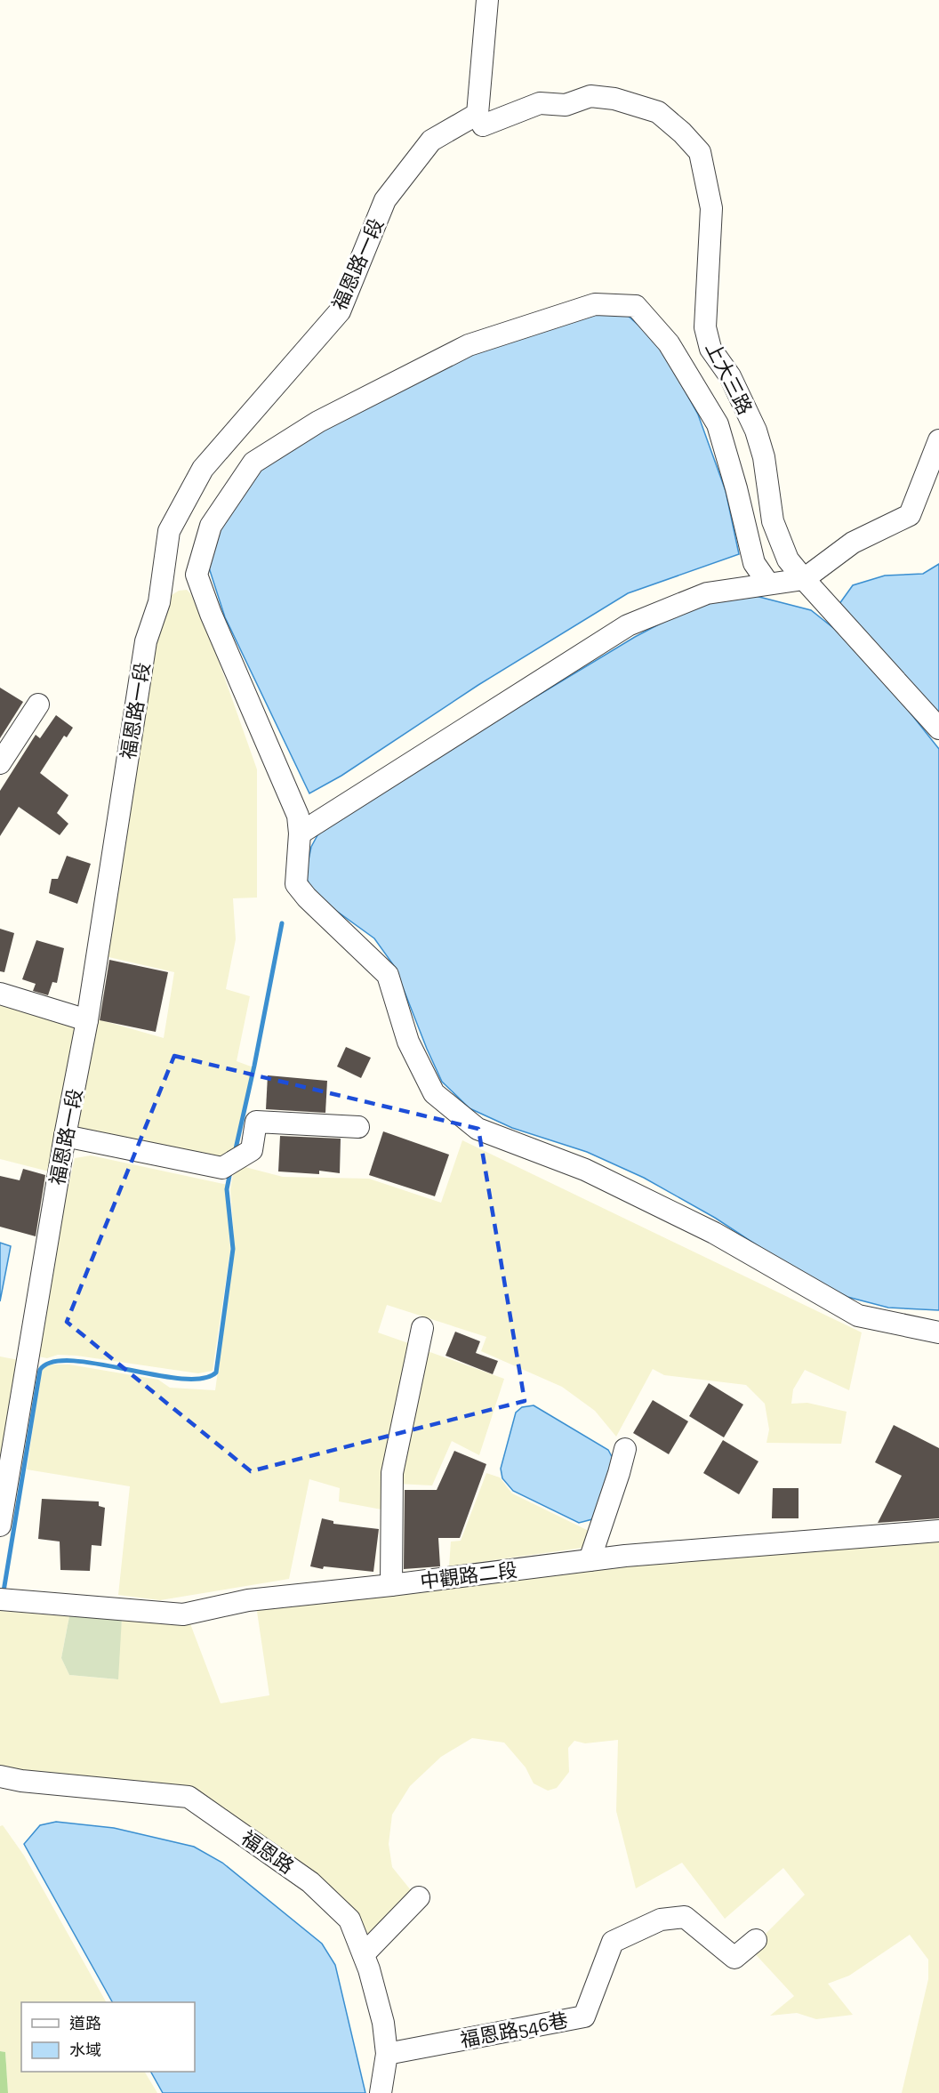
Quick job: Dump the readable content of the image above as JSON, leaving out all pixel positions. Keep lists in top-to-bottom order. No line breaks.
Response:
{"streets":{"street":["福恩路一段","上大三路","中觀路二段","福恩路","福恩路546巷"]},"crossings":[["福恩路一段","上大三路"],["福恩路","福恩路546巷"]],"legend":["道路","水域"]}
